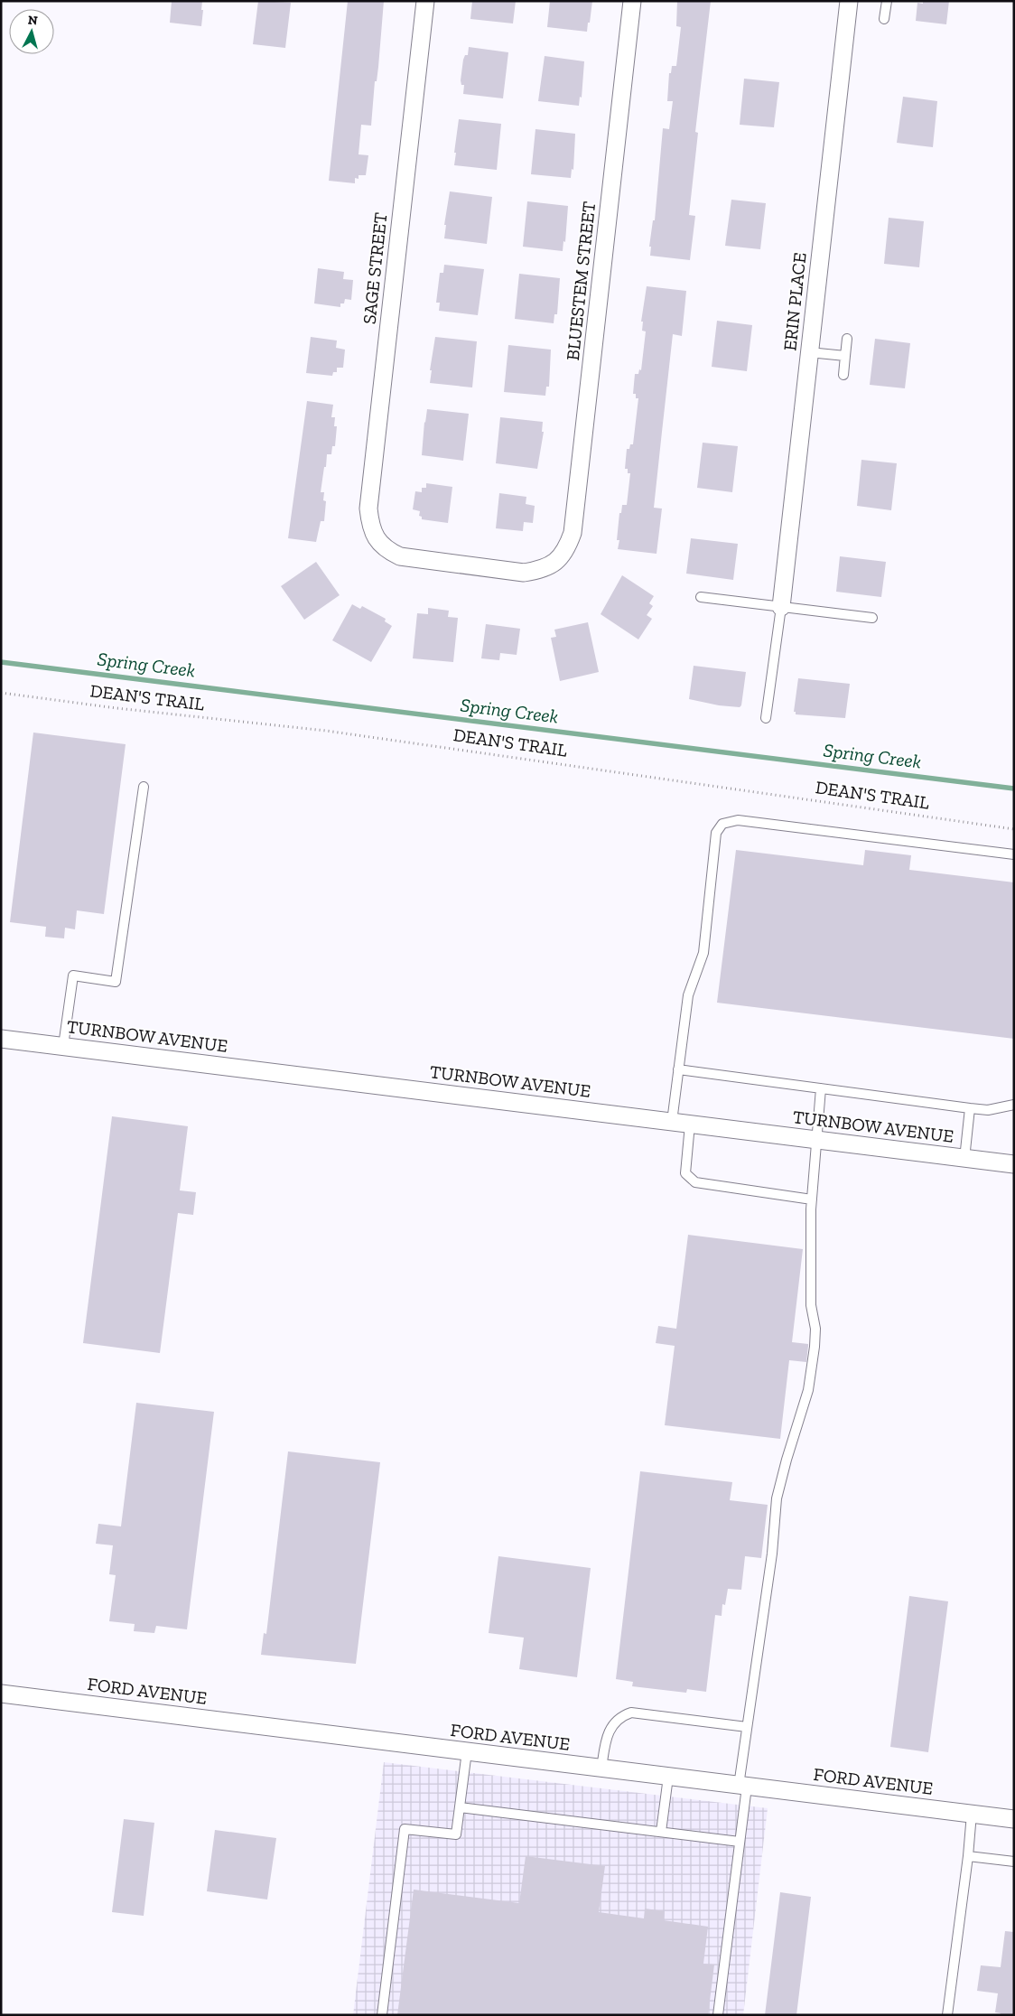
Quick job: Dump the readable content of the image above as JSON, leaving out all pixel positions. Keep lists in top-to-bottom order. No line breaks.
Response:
{"streets":{"street":["SAGE STREET","BLUESTEM STREET","ERIN PLACE","TURNBOW AVENUE","FORD AVENUE"],"path":["DEAN'S TRAIL"]},"crossings":[["SAGE STREET","BLUESTEM STREET"]],"water":["Spring Creek"],"north":"top"}
